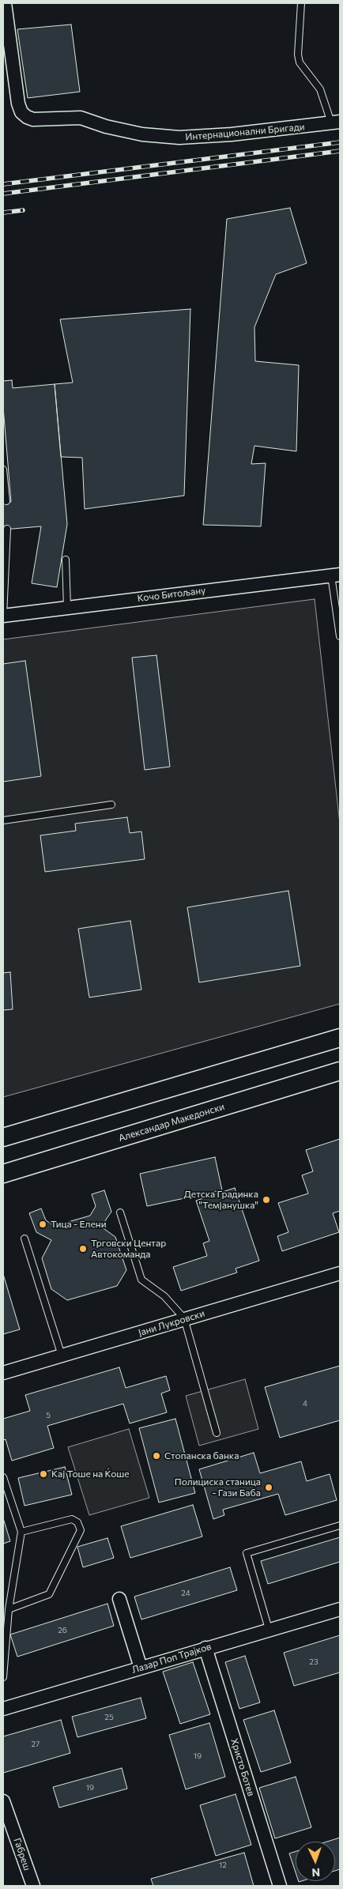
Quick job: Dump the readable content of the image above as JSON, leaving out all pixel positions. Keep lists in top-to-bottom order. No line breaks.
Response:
{"streets":{"street":["Интернационални Бригади","Кочо Битољану","Александар Македонски","Јани Лукровски","Лазар Поп Трајков","Христо Ботев","Габреш"]},"crossings":[["Лазар Поп Трајков","Христо Ботев"]],"places":["Детска Градинка \"Темјанушка\"","Тица - Елени","Трговски Центар Автокоманда","Стопанска банка","Кај Тоше на Ќоше","Полициска станица - Гази Баба"],"house_numbers":["4","5","24","26","23","25","27","19","19","12"],"north":"bottom"}
